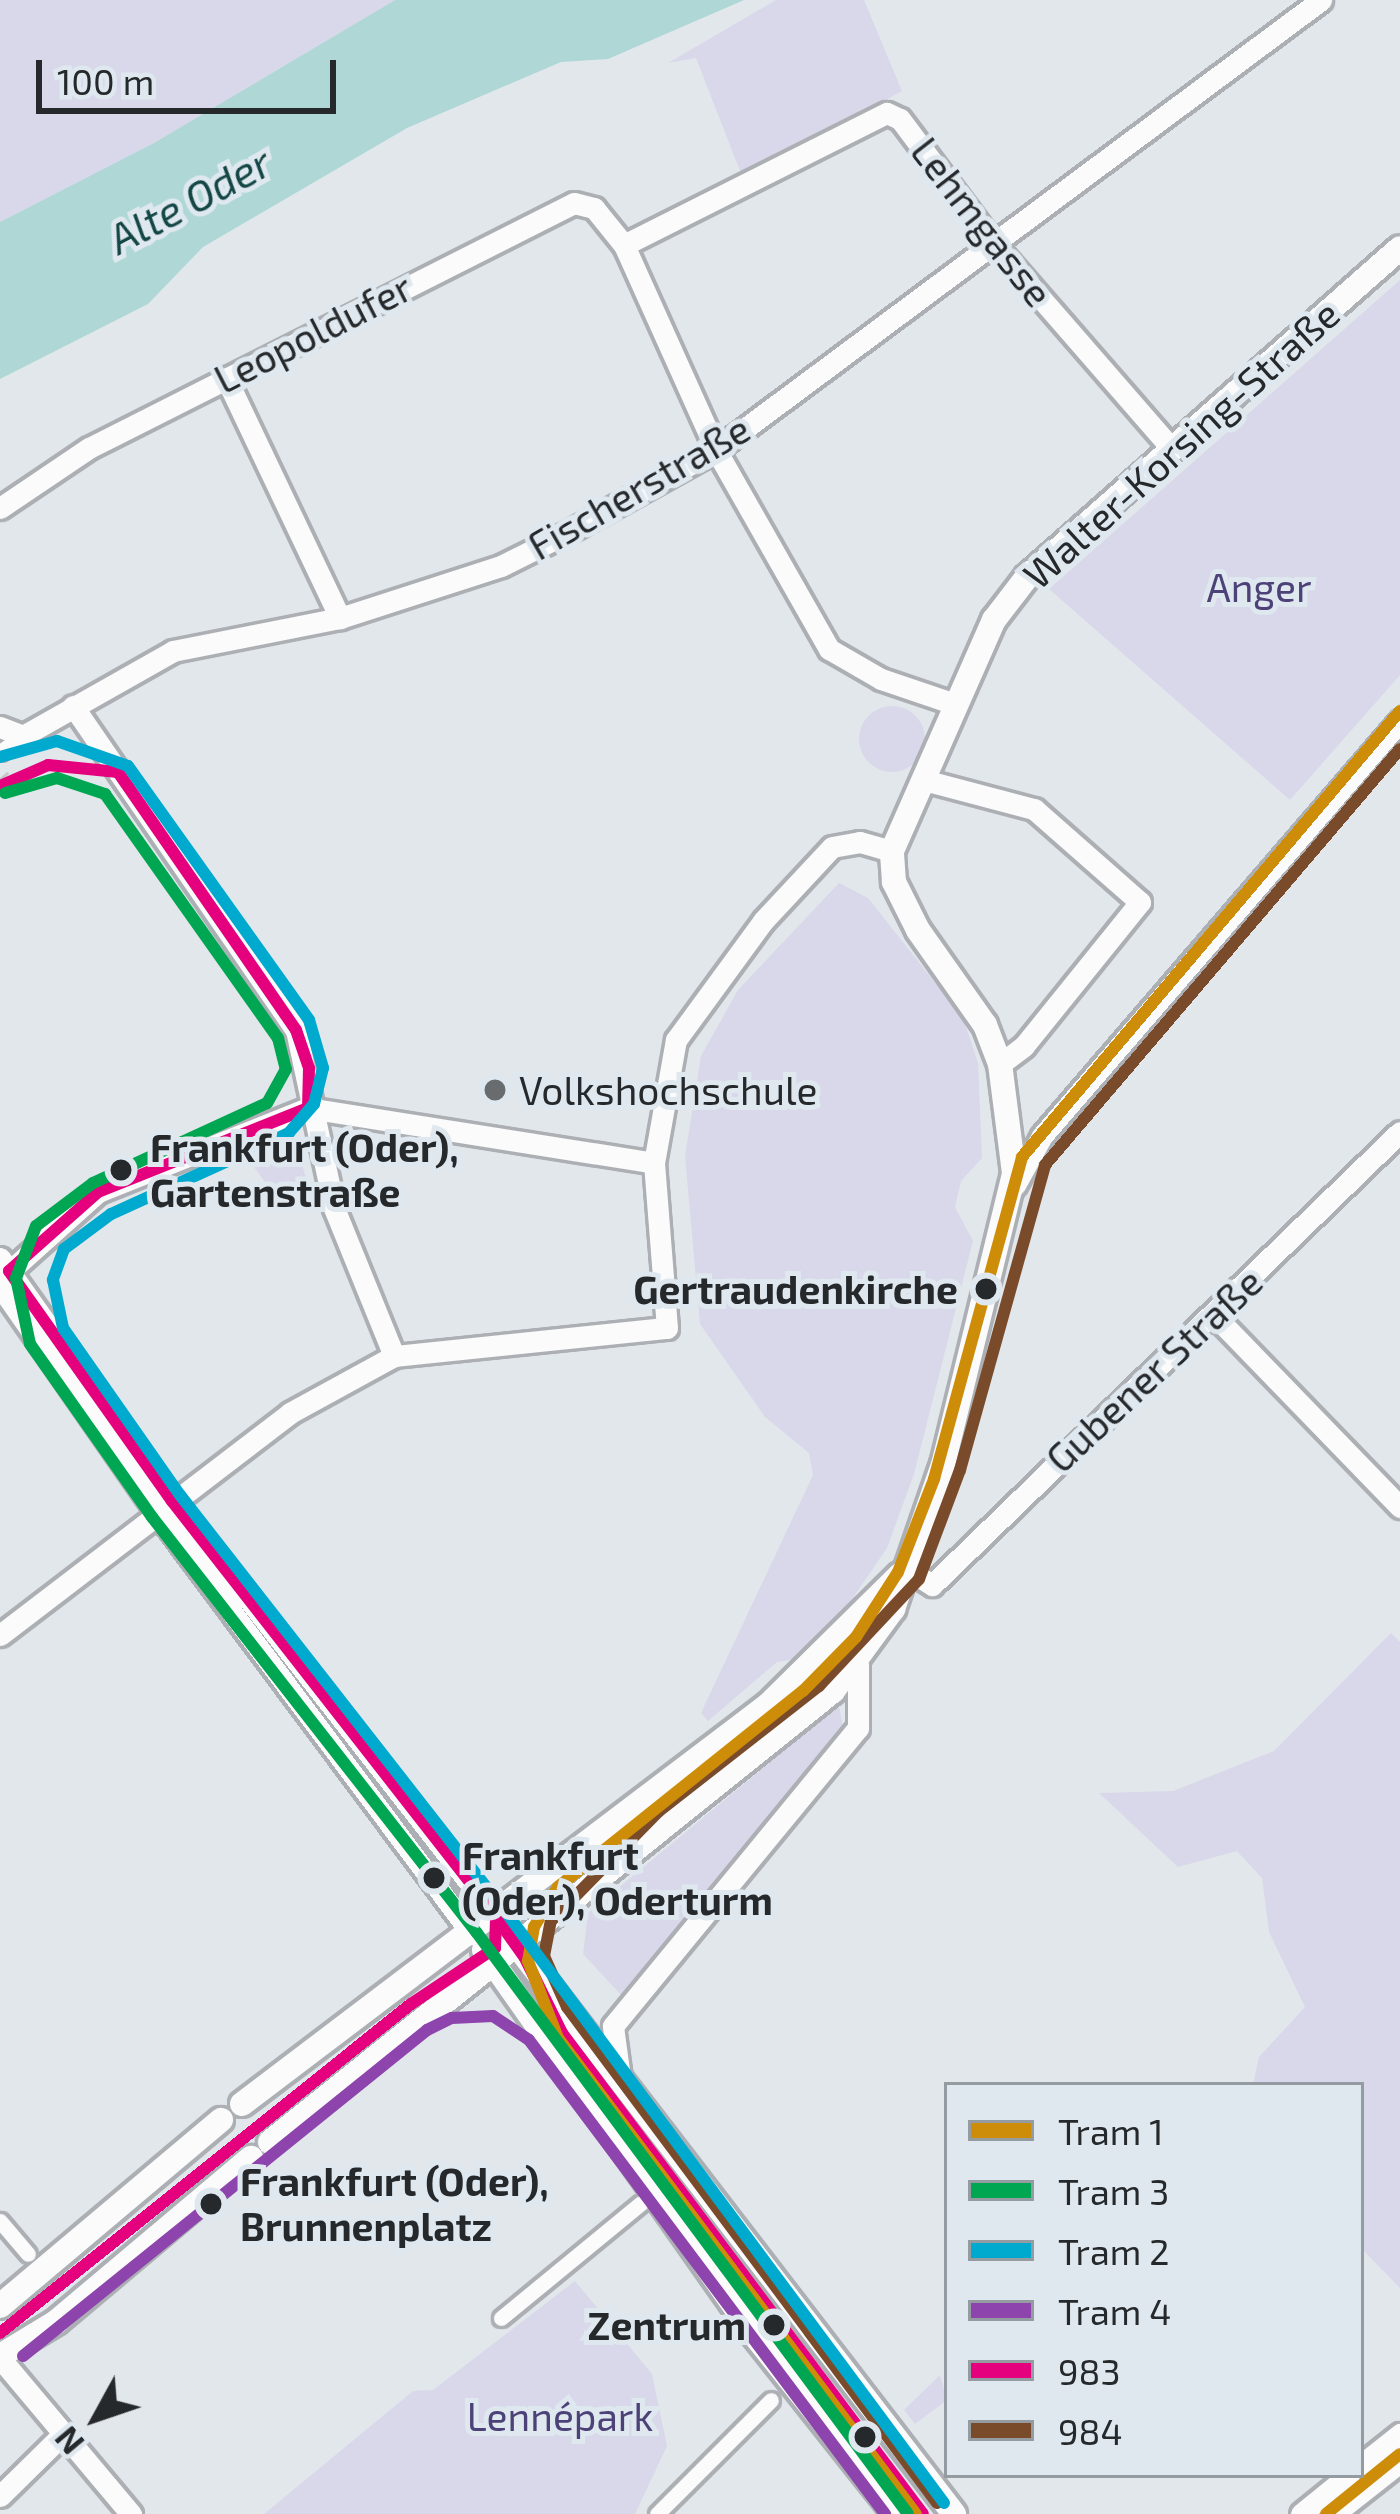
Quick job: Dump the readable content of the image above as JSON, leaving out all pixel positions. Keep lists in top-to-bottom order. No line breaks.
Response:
{"streets":{"street":["Lehmgasse","Leopoldufer","Walter-Korsing-Straße","Fischerstraße","Gubener Straße"]},"crossings":[["Lehmgasse","Leopoldufer"],["Lehmgasse","Walter-Korsing-Straße"],["Lehmgasse","Fischerstraße"]],"water":["Alte Oder"],"parks":["Anger","Lennépark"],"places":["Volkshochschule","Frankfurt (Oder), Gartenstraße","Gertraudenkirche","Frankfurt (Oder), Oderturm","Frankfurt (Oder), Brunnenplatz","Zentrum"],"lines":["tram line 1","tram line 2","transit line 984","transit line 983","tram line 3","tram line 4"],"legend":["Tram 1","Tram 3","Tram 2","Tram 4","983","984"],"scale_bar":"100 m","north":"bottom left"}
